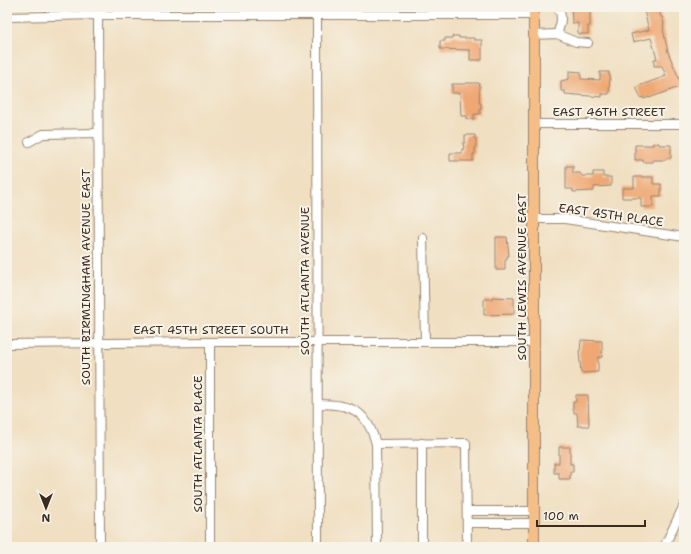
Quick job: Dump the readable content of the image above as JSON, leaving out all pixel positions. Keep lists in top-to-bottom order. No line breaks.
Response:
{"streets":{"main road":["SOUTH LEWIS AVENUE EAST"],"street":["EAST 46TH STREET","EAST 45TH PLACE","SOUTH BIRMINGHAM AVENUE EAST","SOUTH ATLANTA AVENUE","EAST 45TH STREET SOUTH","SOUTH ATLANTA PLACE"]},"crossings":[["EAST 46TH STREET","SOUTH LEWIS AVENUE EAST"],["EAST 45TH PLACE","SOUTH LEWIS AVENUE EAST"],["SOUTH BIRMINGHAM AVENUE EAST","EAST 45TH STREET SOUTH"],["SOUTH LEWIS AVENUE EAST","EAST 45TH STREET SOUTH"],["SOUTH ATLANTA AVENUE","EAST 45TH STREET SOUTH"],["EAST 45TH STREET SOUTH","SOUTH ATLANTA PLACE"]],"scale_bar":"100 m","north":"bottom"}
